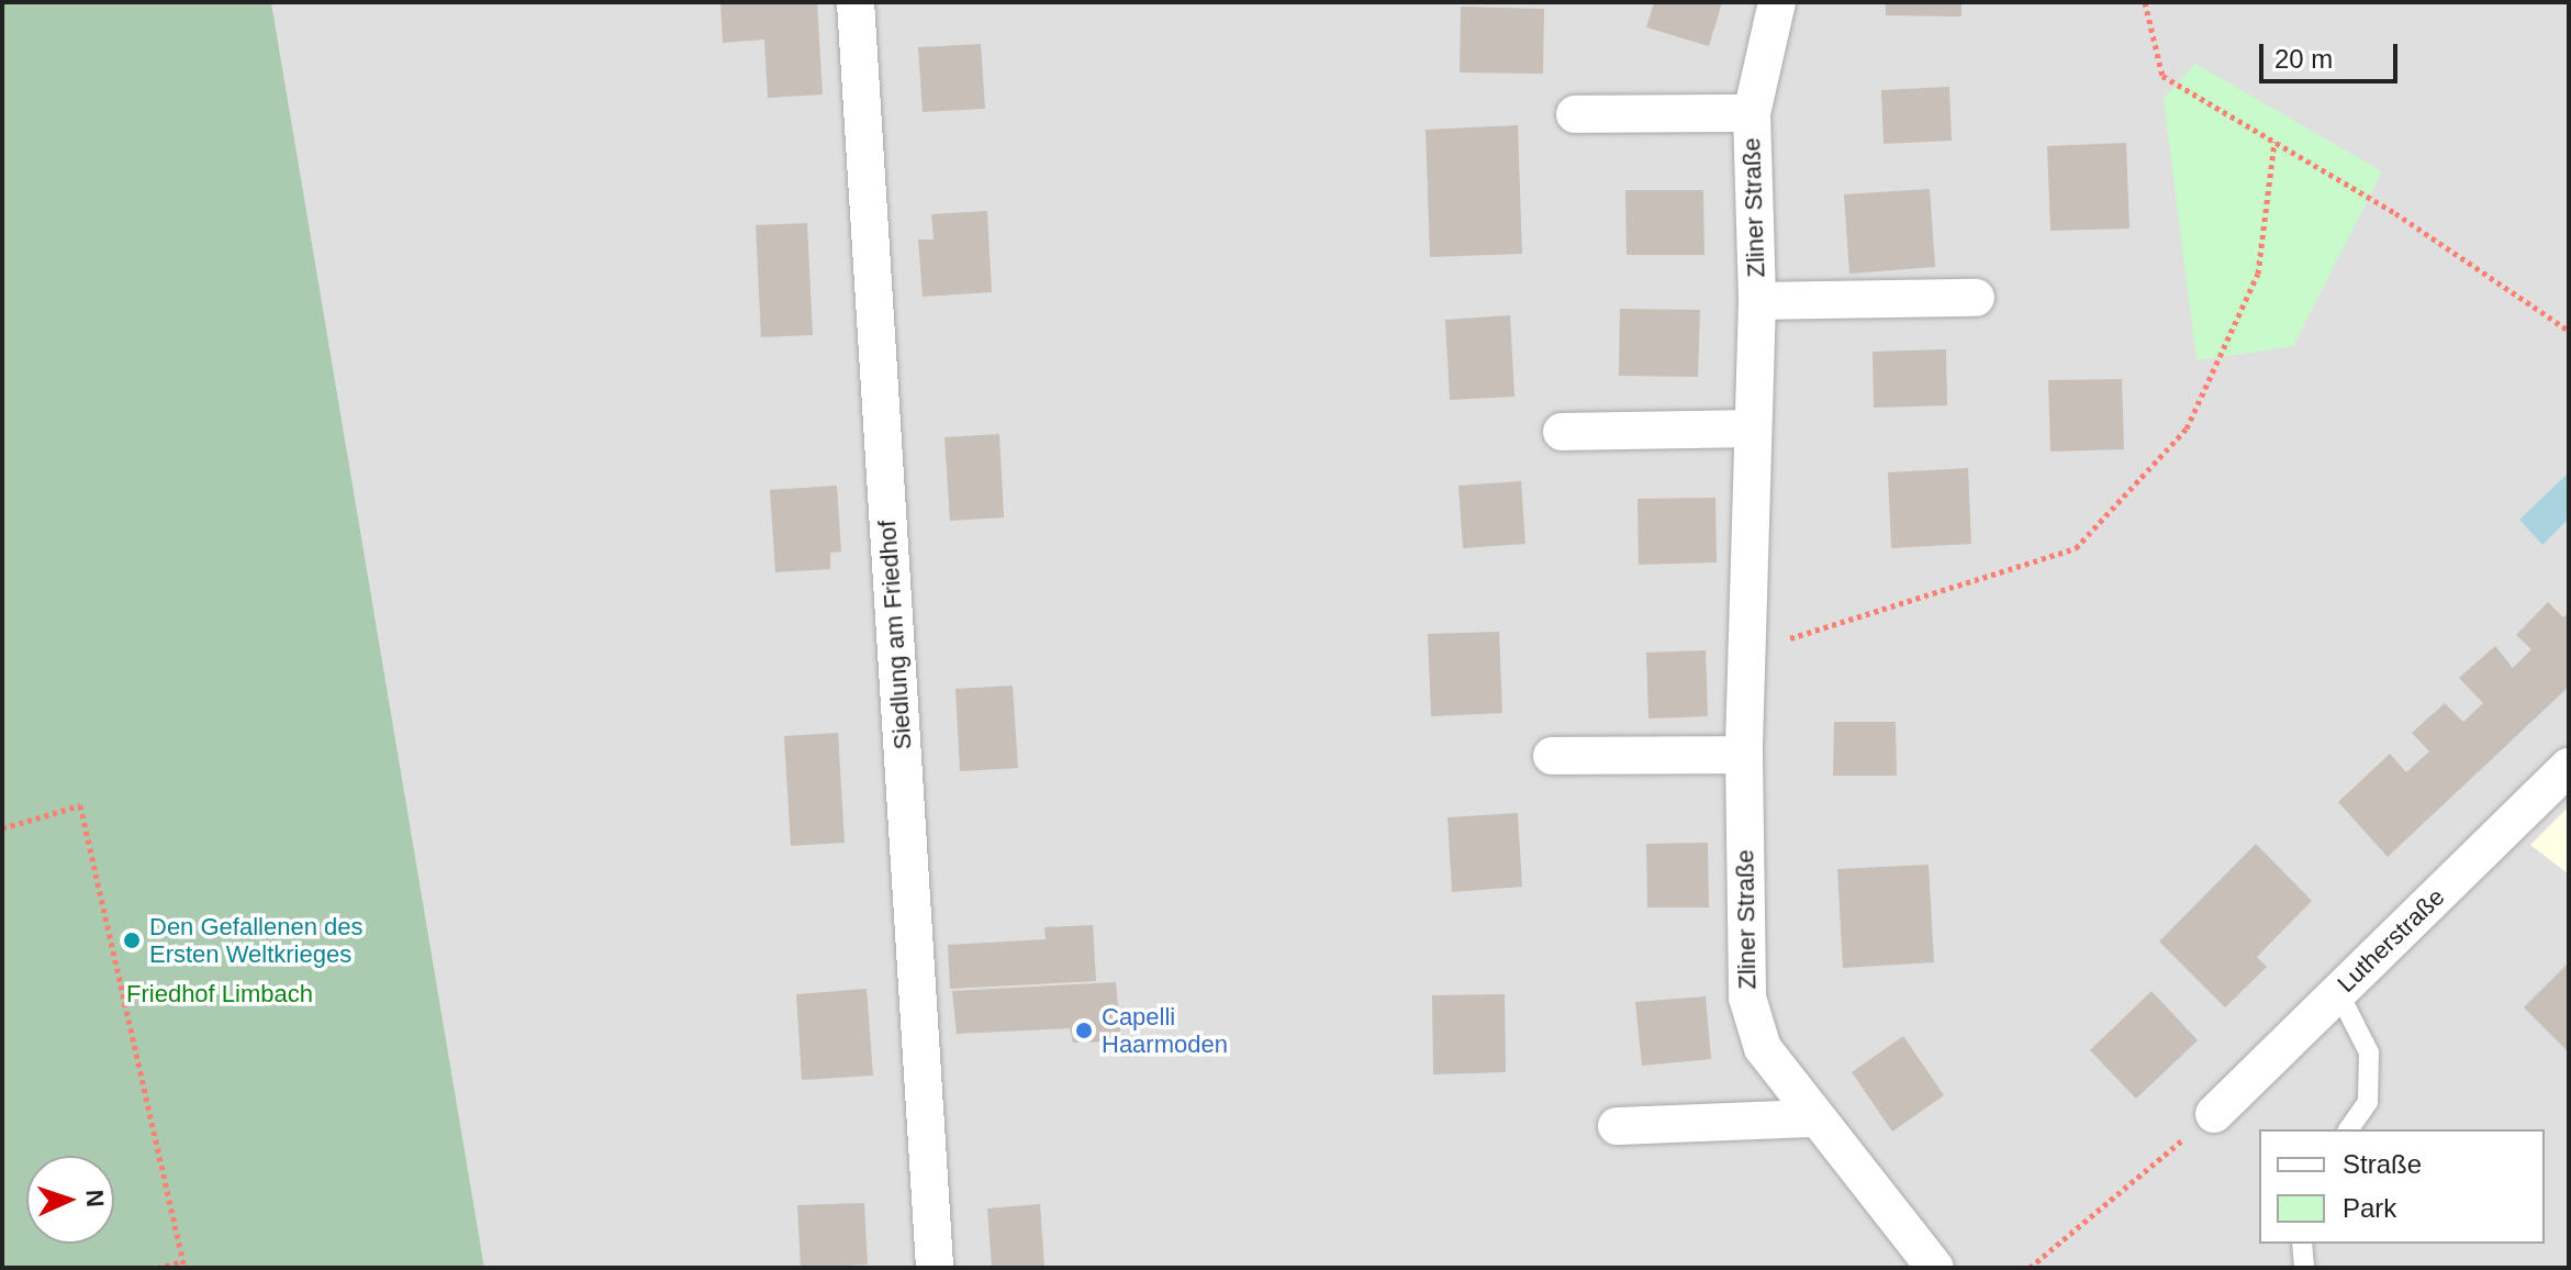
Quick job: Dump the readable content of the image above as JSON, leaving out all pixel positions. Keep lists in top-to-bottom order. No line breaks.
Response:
{"streets":{"street":["Zliner Straße","Siedlung am Friedhof","Lutherstraße"]},"parks":["Friedhof Limbach"],"places":["Den Gefallenen des Ersten Weltkrieges","Capelli Haarmoden"],"legend":["Straße","Park"],"scale_bar":"20 m","north":"right"}
